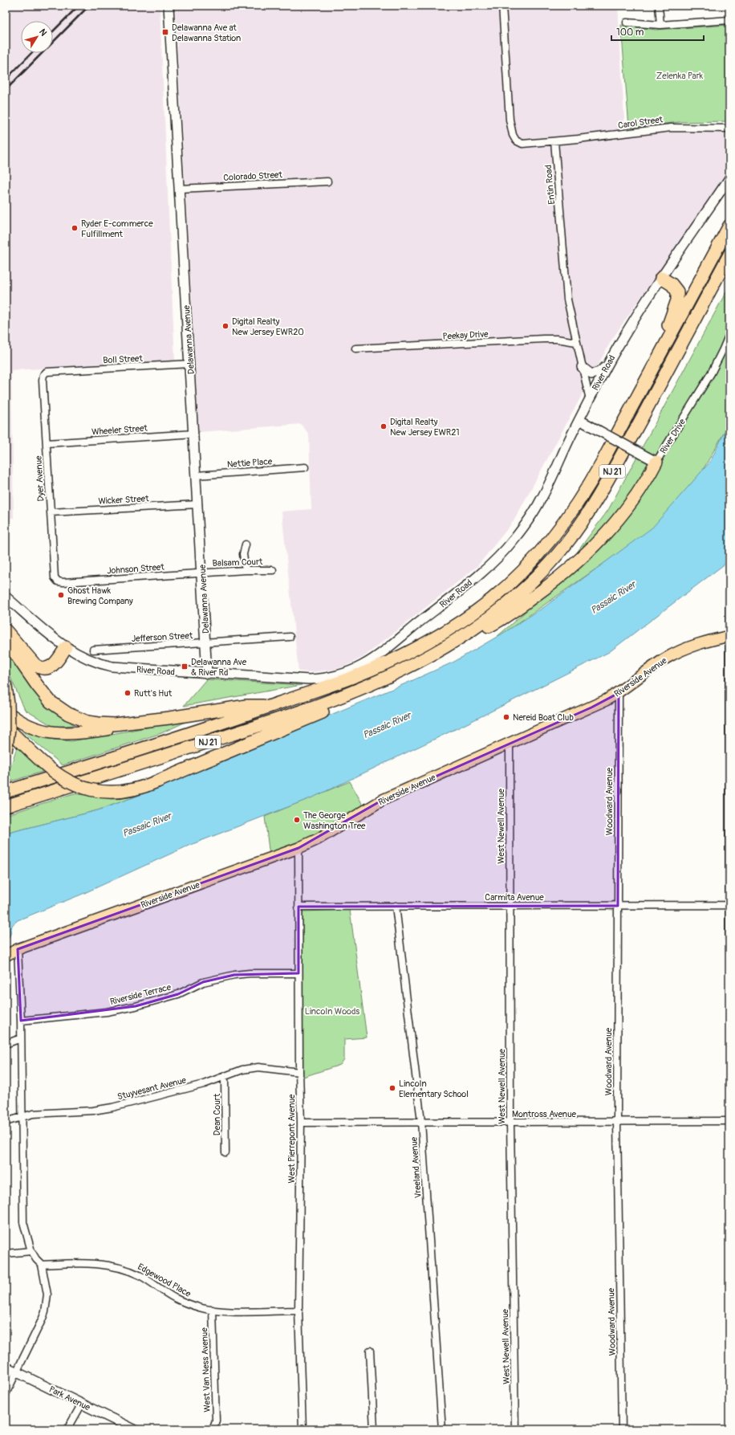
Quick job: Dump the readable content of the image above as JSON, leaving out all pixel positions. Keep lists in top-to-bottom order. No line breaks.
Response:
{"streets":{"highway":["NJ 21"],"main road":["Riverside Avenue"],"street":["Carol Street","Colorado Street","Entin Road","Peekay Drive","Delawanna Avenue","Boll Street","River Road","Wheeler Street","River Drive","Nettie Place","Dyer Avenue","Wicker Street","Balsam Court","Johnson Street","Jefferson Street","Woodward Avenue","West Newell Avenue","Carmita Avenue","Riverside Terrace","Stuyvesant Avenue","Montross Avenue","Dean Court","West Pierrepont Avenue","Vreeland Avenue","Edgewood Place","West Van Ness Avenue","Park Avenue"]},"crossings":[["Carol Street","Entin Road"],["Colorado Street","Delawanna Avenue"],["Entin Road","Peekay Drive"],["Entin Road","River Road"],["Delawanna Avenue","Boll Street"],["Delawanna Avenue","River Road"],["Delawanna Avenue","Wheeler Street"],["Delawanna Avenue","Nettie Place"],["Delawanna Avenue","Wicker Street"],["Delawanna Avenue","Balsam Court"],["Delawanna Avenue","Johnson Street"],["Delawanna Avenue","Jefferson Street"],["Boll Street","Dyer Avenue"],["River Road","River Drive"],["Wheeler Street","Dyer Avenue"],["Dyer Avenue","Wicker Street"],["Dyer Avenue","Johnson Street"],["Balsam Court","Johnson Street"],["Riverside Avenue","Woodward Avenue"],["Riverside Avenue","West Newell Avenue"],["Riverside Avenue","West Pierrepont Avenue"],["Woodward Avenue","Carmita Avenue"],["Woodward Avenue","Montross Avenue"],["West Newell Avenue","Carmita Avenue"],["West Newell Avenue","Montross Avenue"],["Carmita Avenue","West Pierrepont Avenue"],["Carmita Avenue","Vreeland Avenue"],["Riverside Terrace","West Pierrepont Avenue"],["Stuyvesant Avenue","Dean Court"],["Stuyvesant Avenue","West Pierrepont Avenue"],["Montross Avenue","West Pierrepont Avenue"],["Montross Avenue","Vreeland Avenue"],["West Pierrepont Avenue","Edgewood Place"],["Edgewood Place","West Van Ness Avenue"]],"water":["Passaic River"],"parks":["Zelenka Park","Lincoln Woods"],"places":{"transit":["Delawanna Ave at Delawanna Station","Delawanna Ave & River Rd"],"other":["Ryder E-commerce Fulfillment","Digital Realty New Jersey EWR20","Digital Realty New Jersey EWR21","Ghost Hawk Brewing Company","Rutt's Hut","Nereid Boat Club","The George Washington Tree","Lincoln Elementary School"]},"scale_bar":"100 m","north":"top right"}
